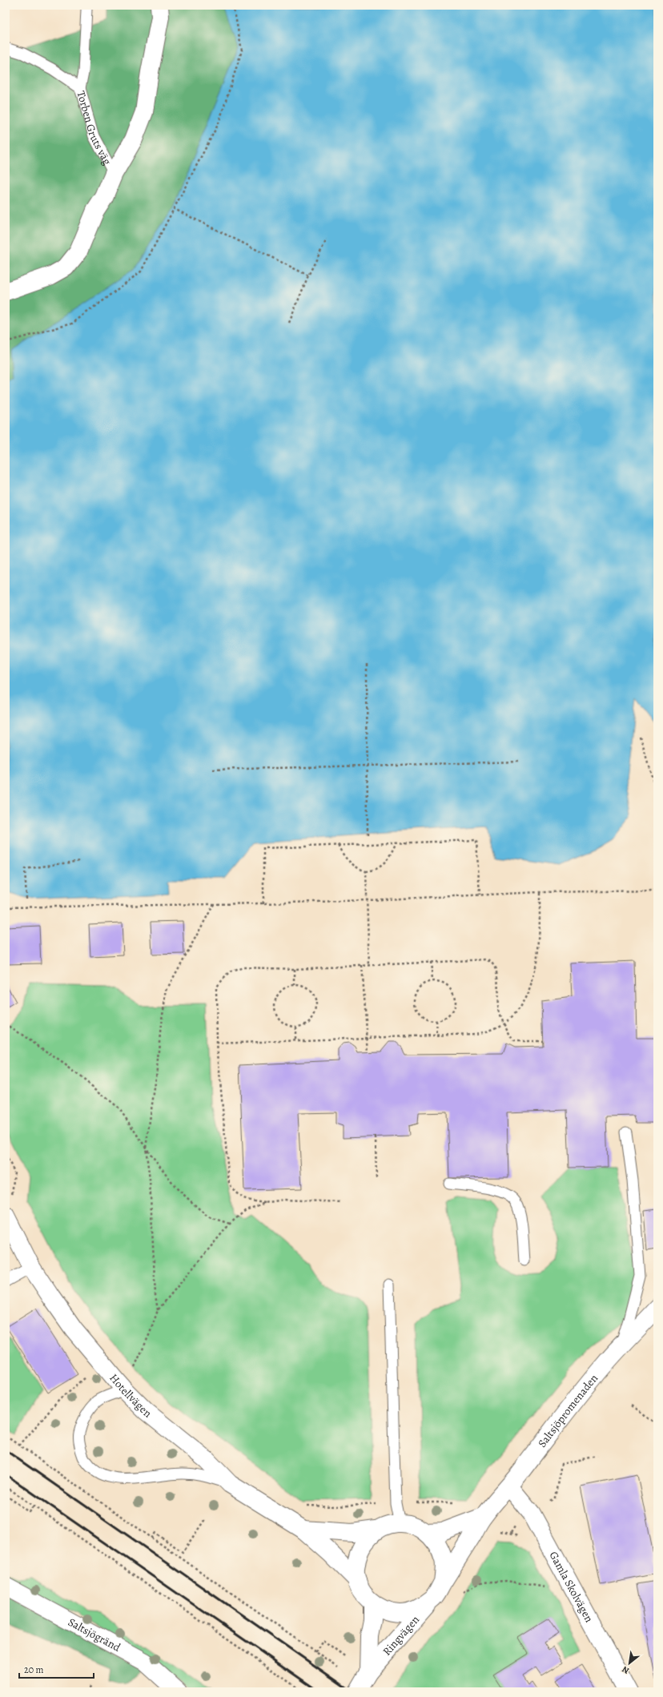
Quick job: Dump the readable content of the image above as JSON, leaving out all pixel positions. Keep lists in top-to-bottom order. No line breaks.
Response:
{"streets":{"street":["Torben Gruts väg","Hotellvägen","Saltsjöpromenaden","Gamla Skolvägen","Saltsjögränd","Ringvägen"]},"crossings":[["Hotellvägen","Saltsjöpromenaden"],["Hotellvägen","Ringvägen"],["Saltsjöpromenaden","Gamla Skolvägen"],["Saltsjöpromenaden","Ringvägen"]],"scale_bar":"20 m","north":"bottom left"}
